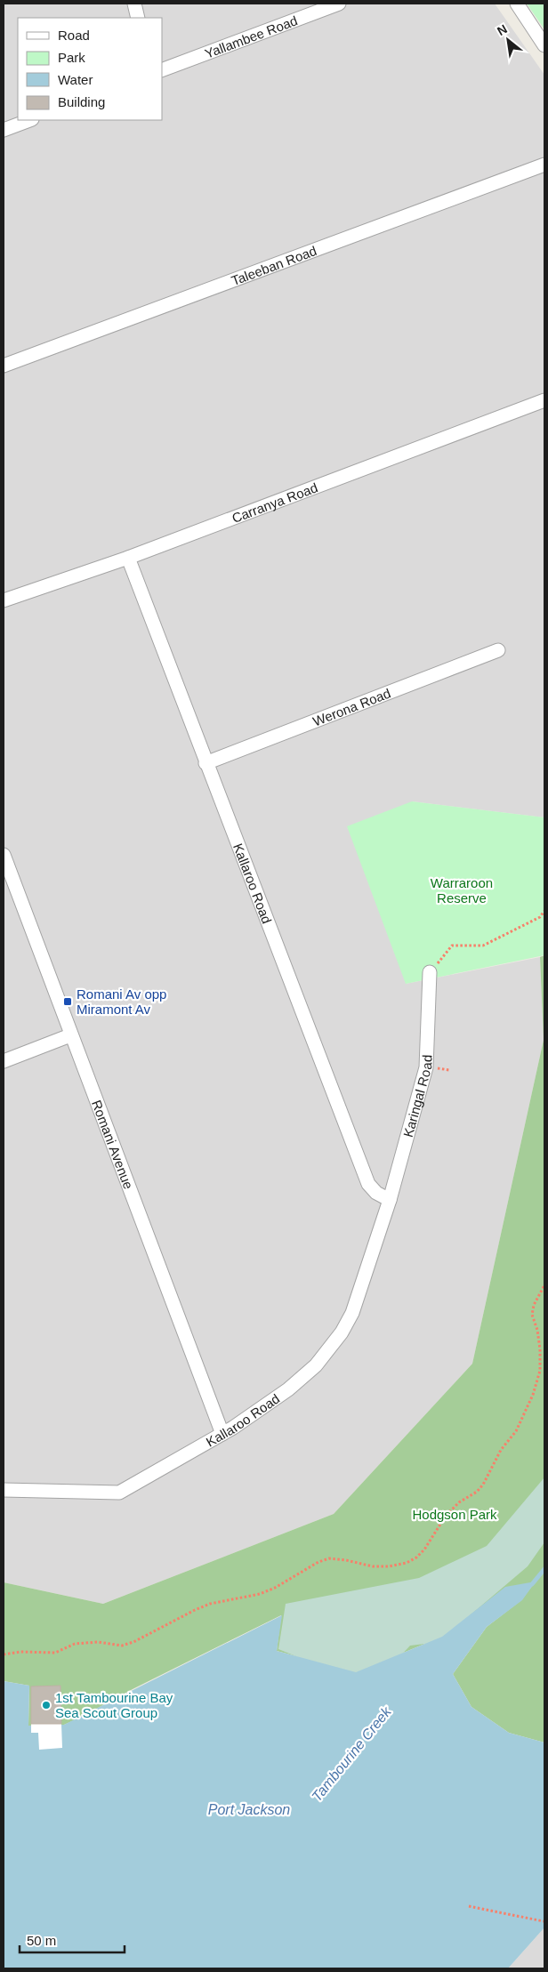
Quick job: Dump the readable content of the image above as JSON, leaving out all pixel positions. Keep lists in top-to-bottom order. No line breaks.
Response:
{"streets":{"street":["Yallambee Road","Taleeban Road","Carranya Road","Werona Road","Kallaroo Road","Karingal Road","Romani Avenue"]},"crossings":[["Carranya Road","Kallaroo Road"],["Werona Road","Kallaroo Road"],["Kallaroo Road","Karingal Road"],["Kallaroo Road","Romani Avenue"]],"water":["Tambourine Creek","Port Jackson"],"parks":["Warraroon Reserve","Hodgson Park"],"places":{"transit":["Romani Av opp Miramont Av"],"other":["1st Tambourine Bay Sea Scout Group"]},"legend":["Road","Park","Water","Building"],"scale_bar":"50 m","north":"top left"}
